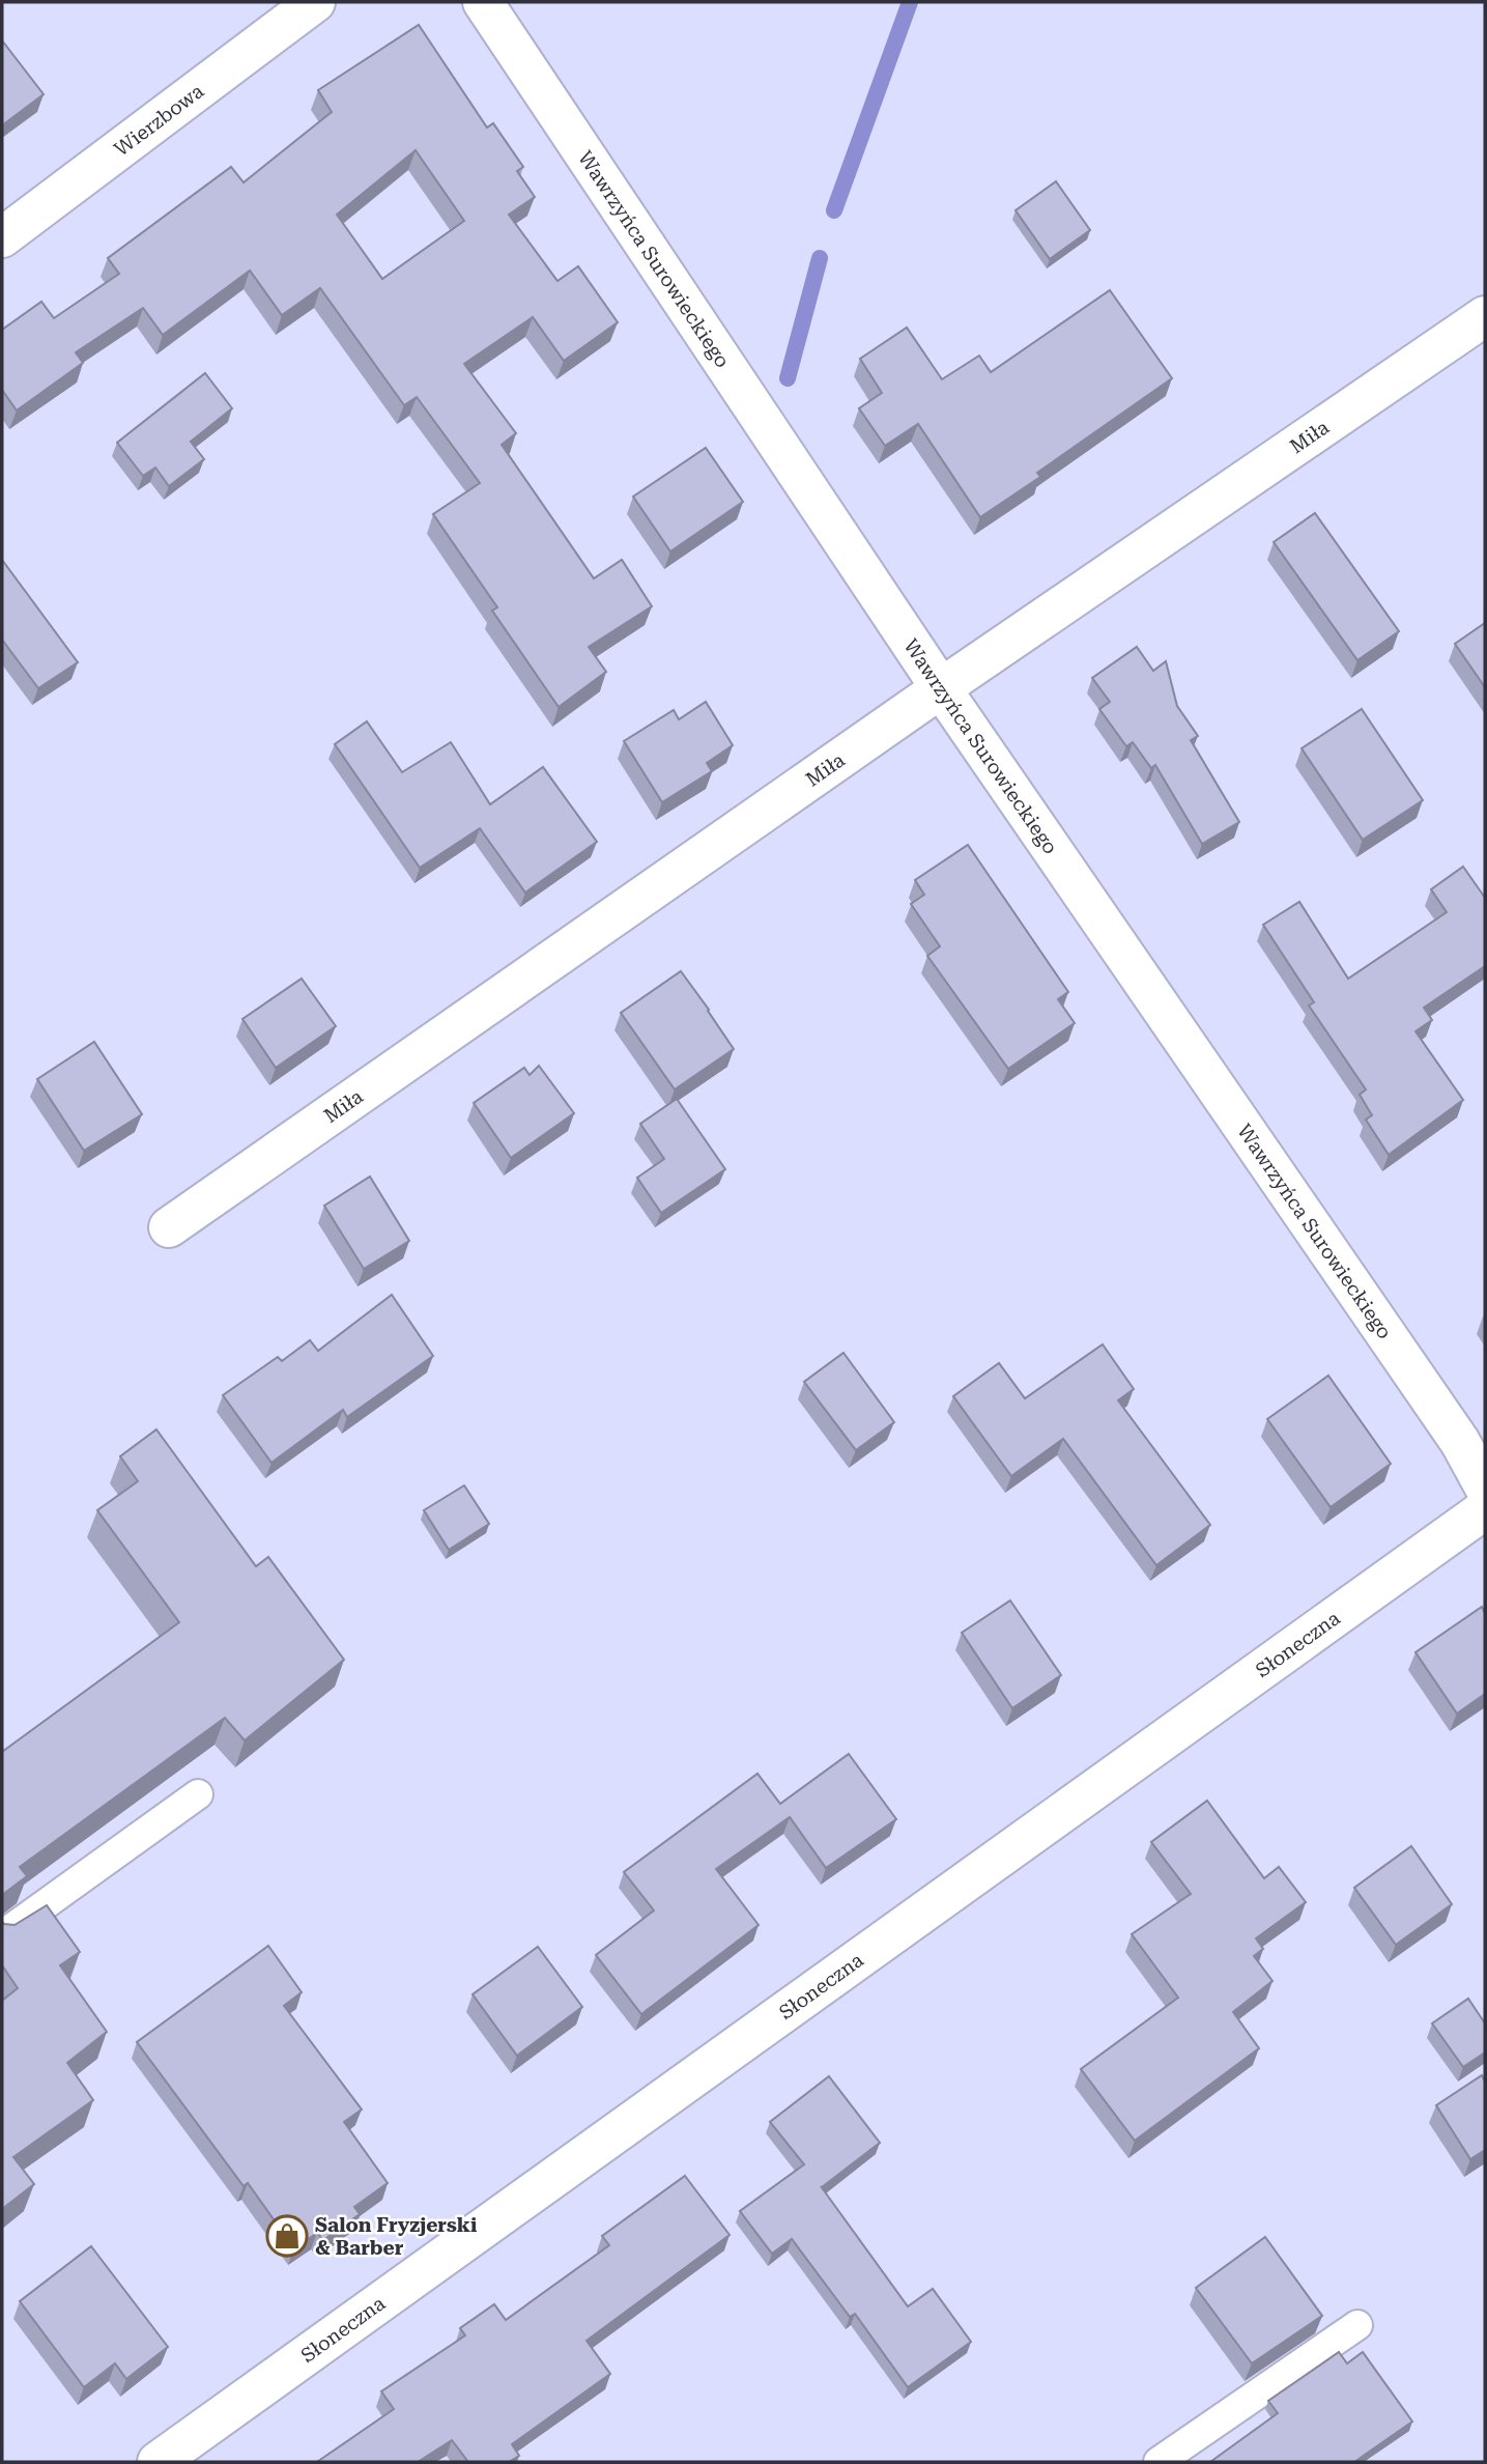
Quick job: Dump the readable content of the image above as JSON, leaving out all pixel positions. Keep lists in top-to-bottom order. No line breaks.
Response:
{"streets":{"street":["Wierzbowa","Wawrzyńca Surowieckiego","Miła","Słoneczna"]},"crossings":[["Wawrzyńca Surowieckiego","Miła"]],"places":{"shop":["Salon Fryzjerski & Barber"]}}
